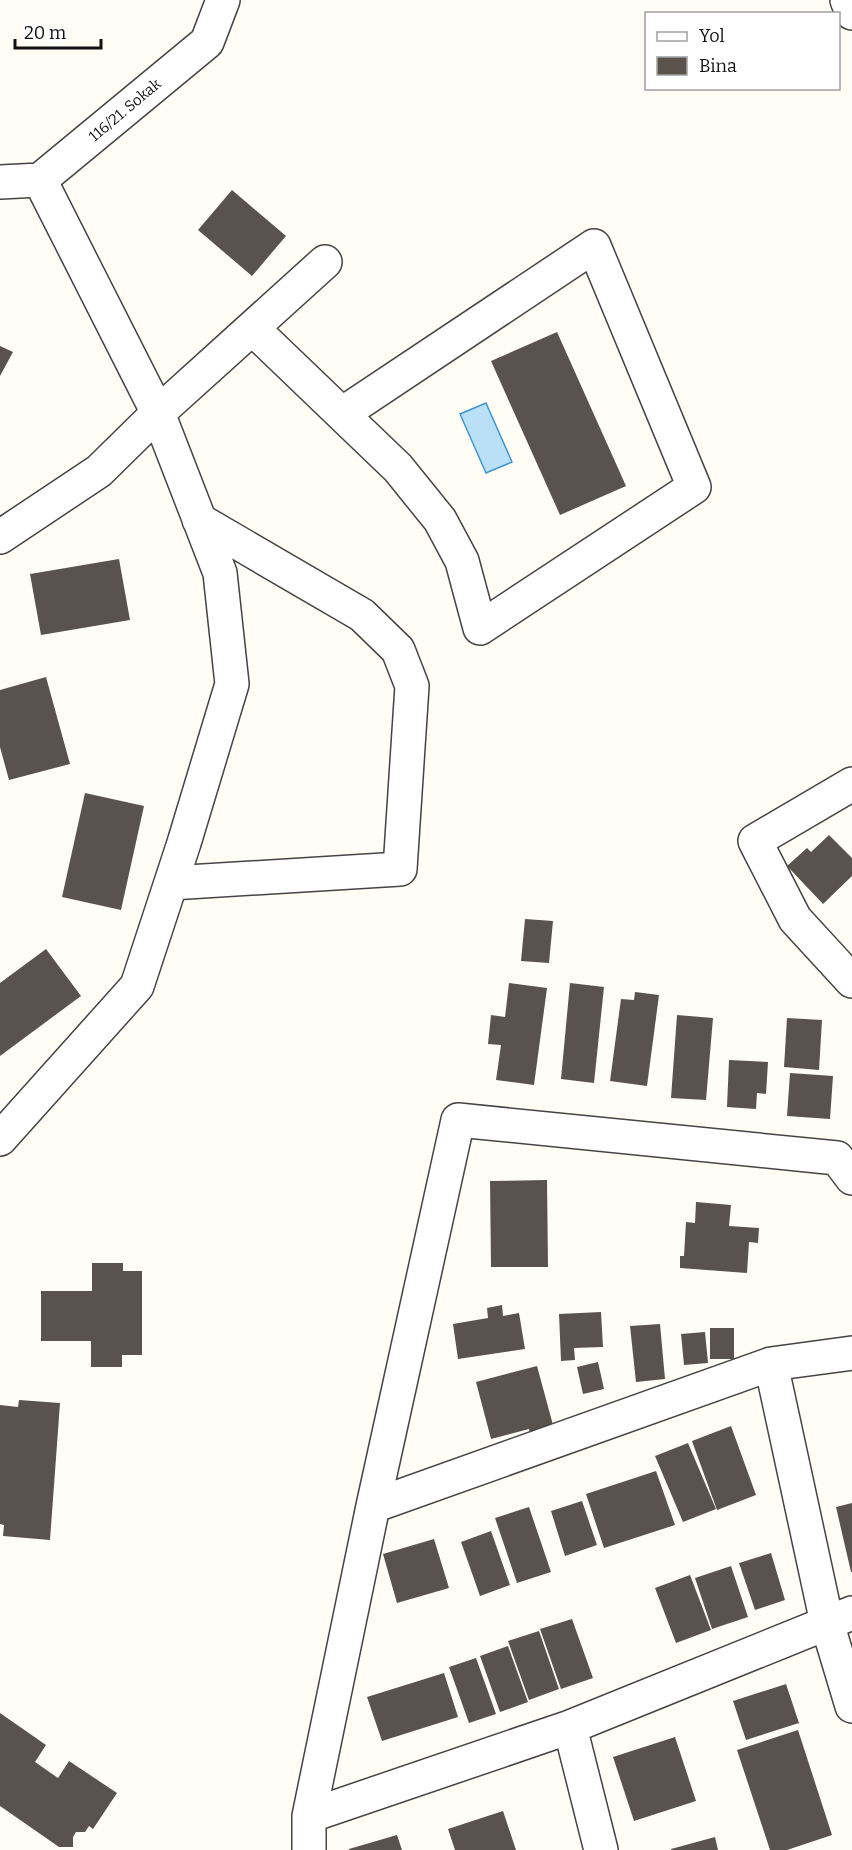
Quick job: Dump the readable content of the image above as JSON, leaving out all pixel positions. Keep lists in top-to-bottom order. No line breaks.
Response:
{"streets":{"street":["116/21. Sokak"]},"legend":["Yol","Bina"],"scale_bar":"20 m"}
